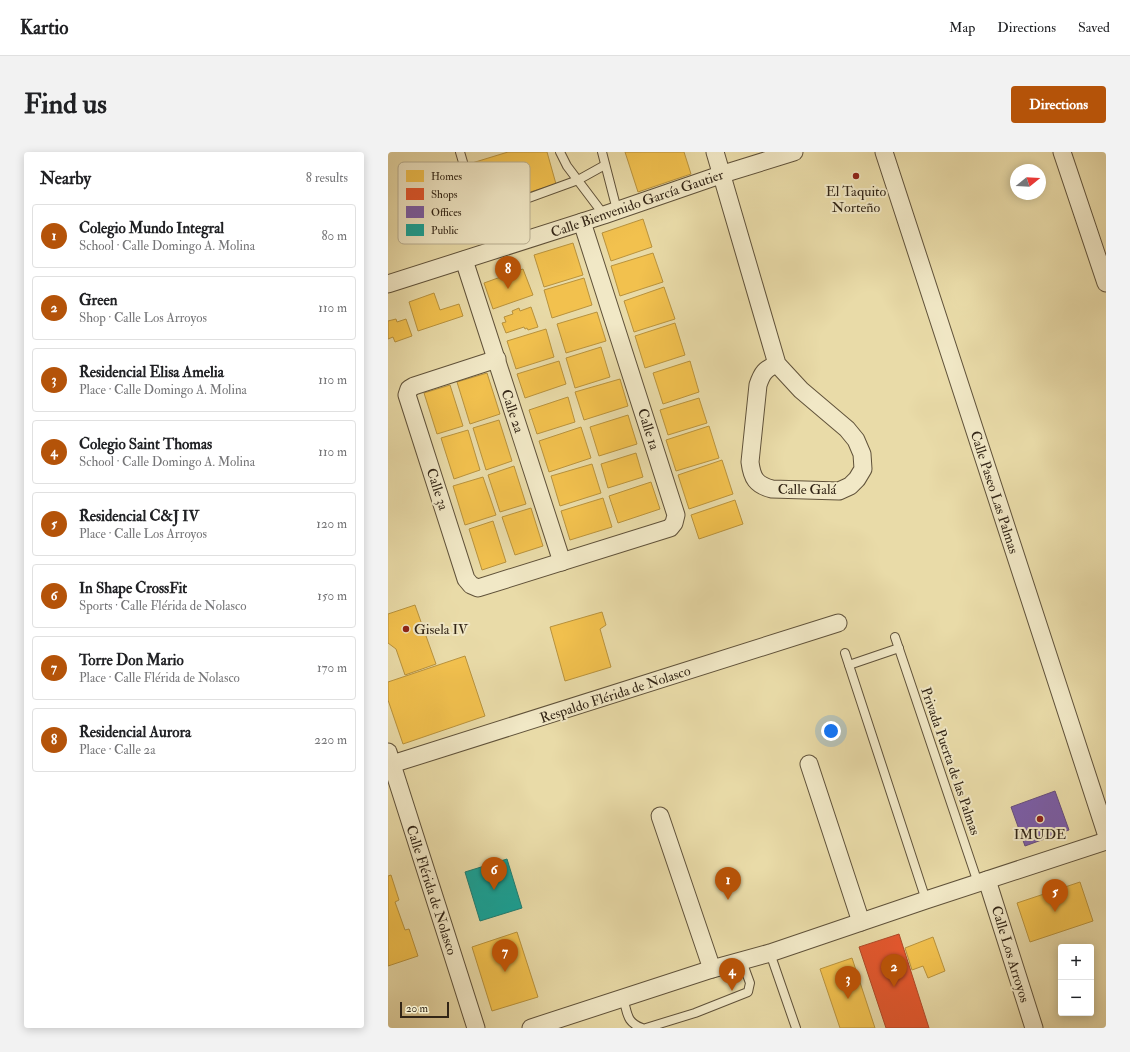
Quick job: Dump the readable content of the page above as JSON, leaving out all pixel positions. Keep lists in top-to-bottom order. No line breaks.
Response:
{"streets":{"street":["Calle Bienvenido García Gautier","Calle 2a","Calle 1a","Calle 3a","Calle Galá","Calle Paseo Las Palmas","Respaldo Flérida de Nolasco","Calle Flérida de Nolasco","Calle Los Arroyos"],"lane":["Privada Puerta de las Palmas"]},"crossings":[["Calle Bienvenido García Gautier","Calle 2a"],["Calle Bienvenido García Gautier","Calle 1a"],["Calle Bienvenido García Gautier","Calle Galá"],["Calle 2a","Calle 1a"],["Calle 2a","Calle 3a"],["Calle 1a","Calle 3a"],["Respaldo Flérida de Nolasco","Calle Flérida de Nolasco"],["Privada Puerta de las Palmas","Calle Los Arroyos"]],"places":["El Taquito Norteño","Gisela IV","IMUDE"],"legend":["Homes","Shops","Offices","Public"],"scale_bar":"20 m","north":"right","page":{"header":"Kartio","nav":["Map","Directions","Saved"],"buttons":"Directions","title":"Find us","heading":["Nearby","8 results"],"list":[{"mark":"1","name":"Colegio Mundo Integral","note":"School · Calle Domingo A. Molina","value":"80 m"},{"mark":"2","name":"Green","note":"Shop · Calle Los Arroyos","value":"110 m"},{"mark":"3","name":"Residencial Elisa Amelia","note":"Place · Calle Domingo A. Molina","value":"110 m"},{"mark":"4","name":"Colegio Saint Thomas","note":"School · Calle Domingo A. Molina","value":"110 m"},{"mark":"5","name":"Residencial C&J IV","note":"Place · Calle Los Arroyos","value":"120 m"},{"mark":"6","name":"In Shape CrossFit","note":"Sports · Calle Flérida de Nolasco","value":"150 m"},{"mark":"7","name":"Torre Don Mario","note":"Place · Calle Flérida de Nolasco","value":"170 m"},{"mark":"8","name":"Residencial Aurora","note":"Place · Calle 2a","value":"220 m"}],"pins":["8","6","1","5","7","2","4","3"],"map_buttons":["+","−"],"scale":"20 m"}}
